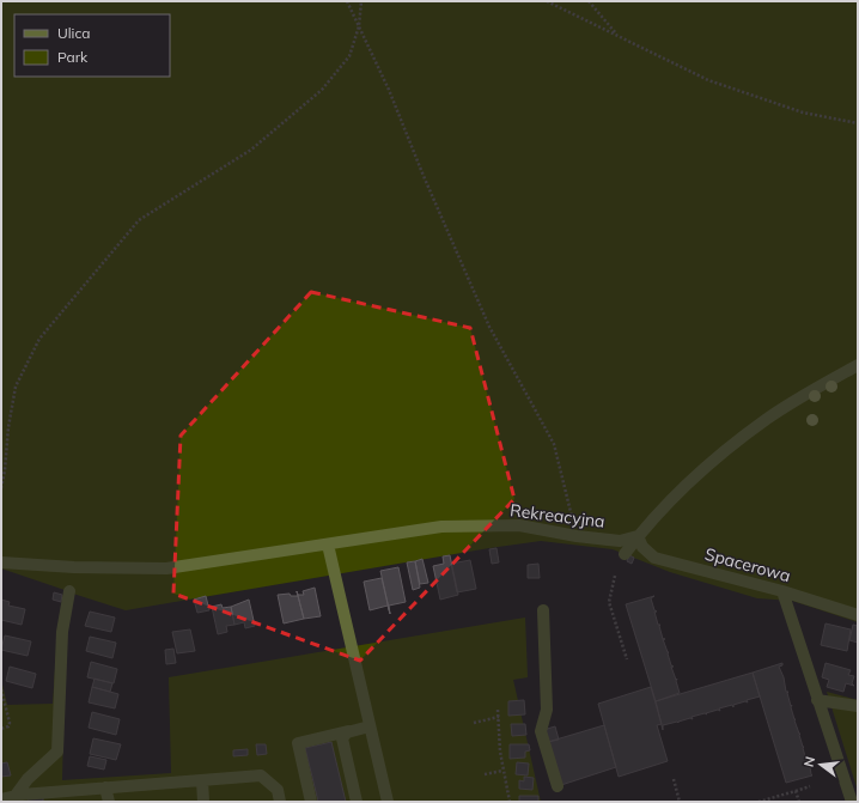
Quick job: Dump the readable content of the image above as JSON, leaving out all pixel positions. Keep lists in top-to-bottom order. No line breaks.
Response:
{"streets":{"street":["Rekreacyjna","Spacerowa"]},"crossings":[["Rekreacyjna","Spacerowa"]],"legend":["Ulica","Park"],"north":"left"}
